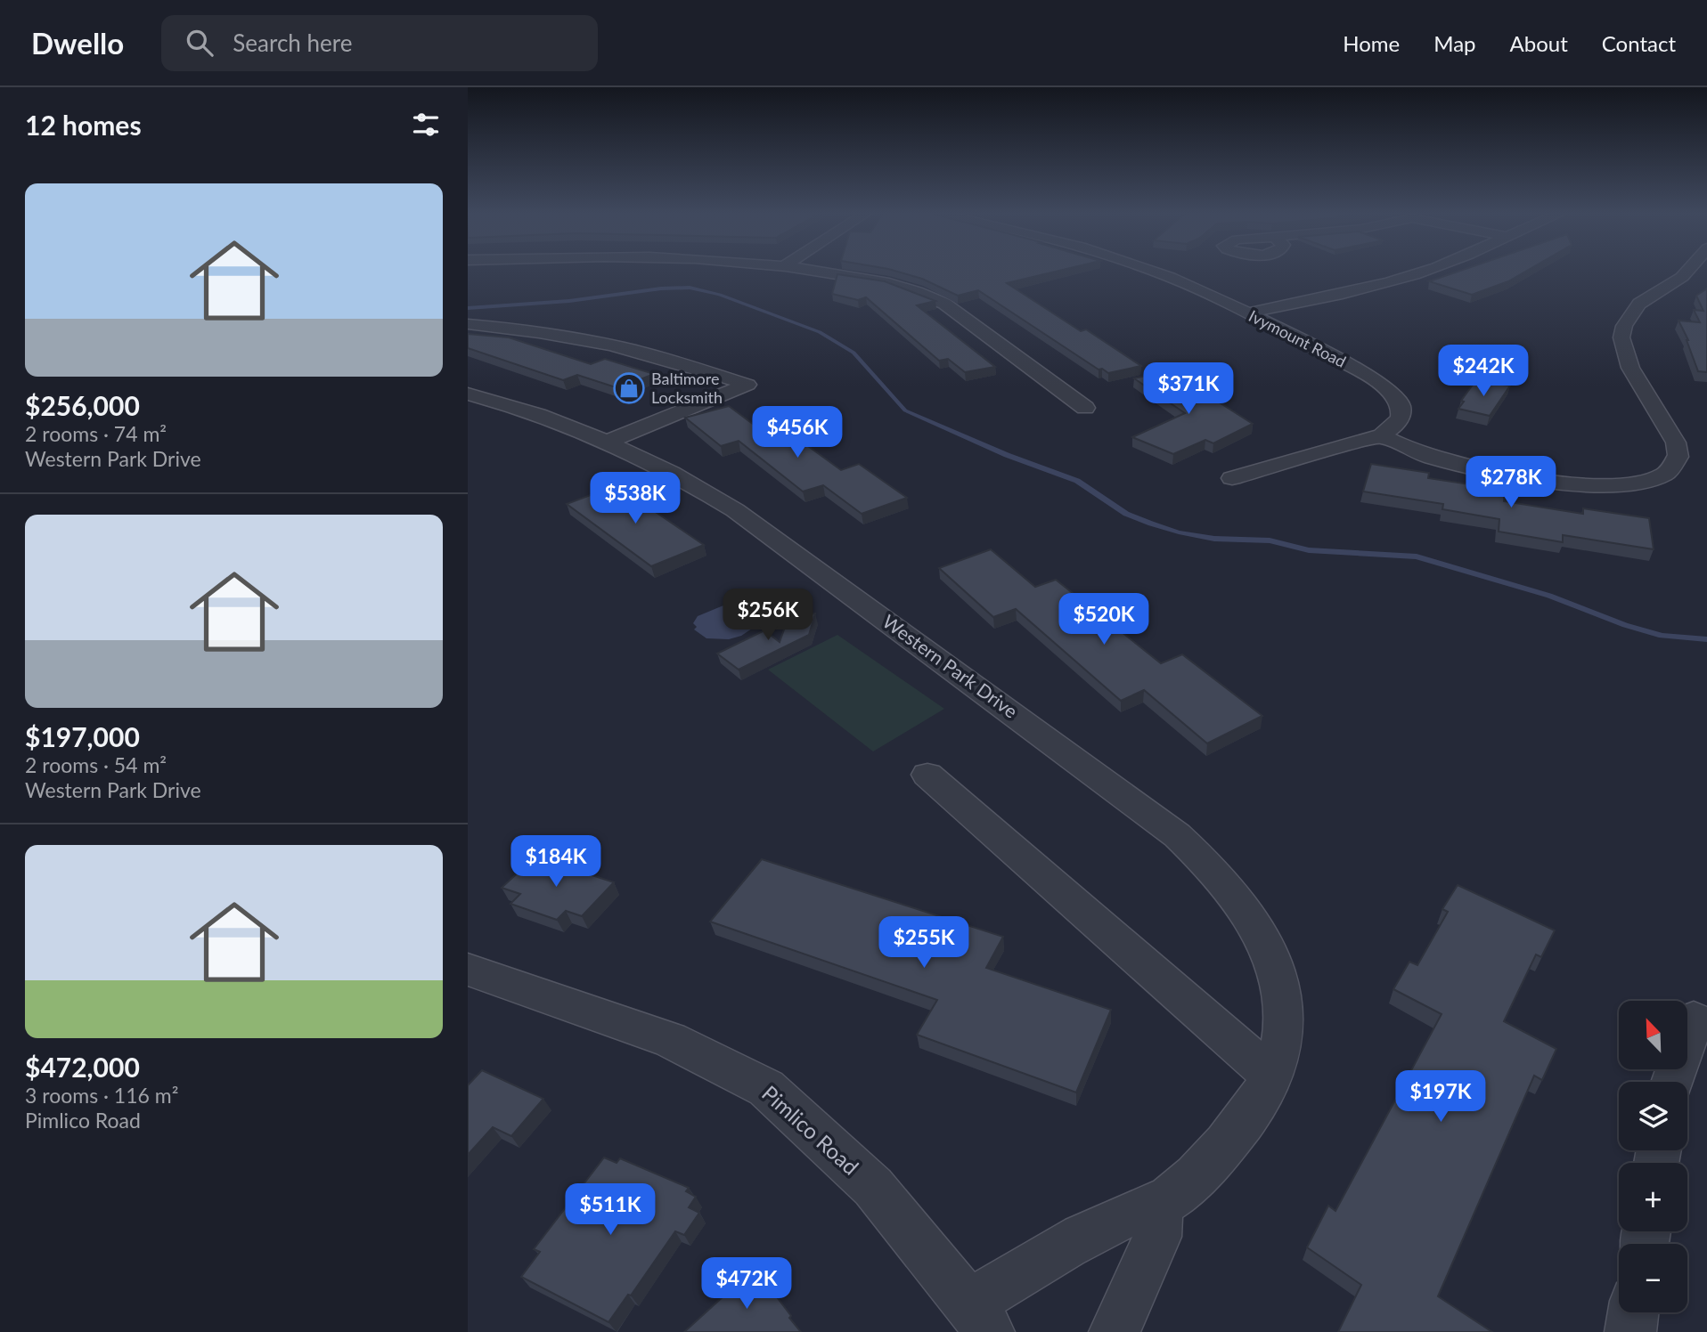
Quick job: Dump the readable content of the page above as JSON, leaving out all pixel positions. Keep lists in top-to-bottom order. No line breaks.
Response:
{"streets":{"street":["Ivymount Road","Western Park Drive","Pimlico Road"]},"crossings":[["Western Park Drive","Pimlico Road"]],"places":{"shop":["Baltimore Locksmith"]},"north":"top left","page":{"header":"Dwello","search":"Search here","nav":["Home","Map","About","Contact"],"heading":"12 homes","list":[{"name":"$256,000","note":"2 rooms · 74 m² · Western Park Drive"},{"name":"$197,000","note":"2 rooms · 54 m² · Western Park Drive"},{"name":"$472,000","note":"3 rooms · 116 m² · Pimlico Road"}],"price":["$242K","$371K","$456K","$278K","$538K","$256K","$520K","$184K","$255K","$197K","$511K","$472K"],"map_buttons":["+","−"]}}
